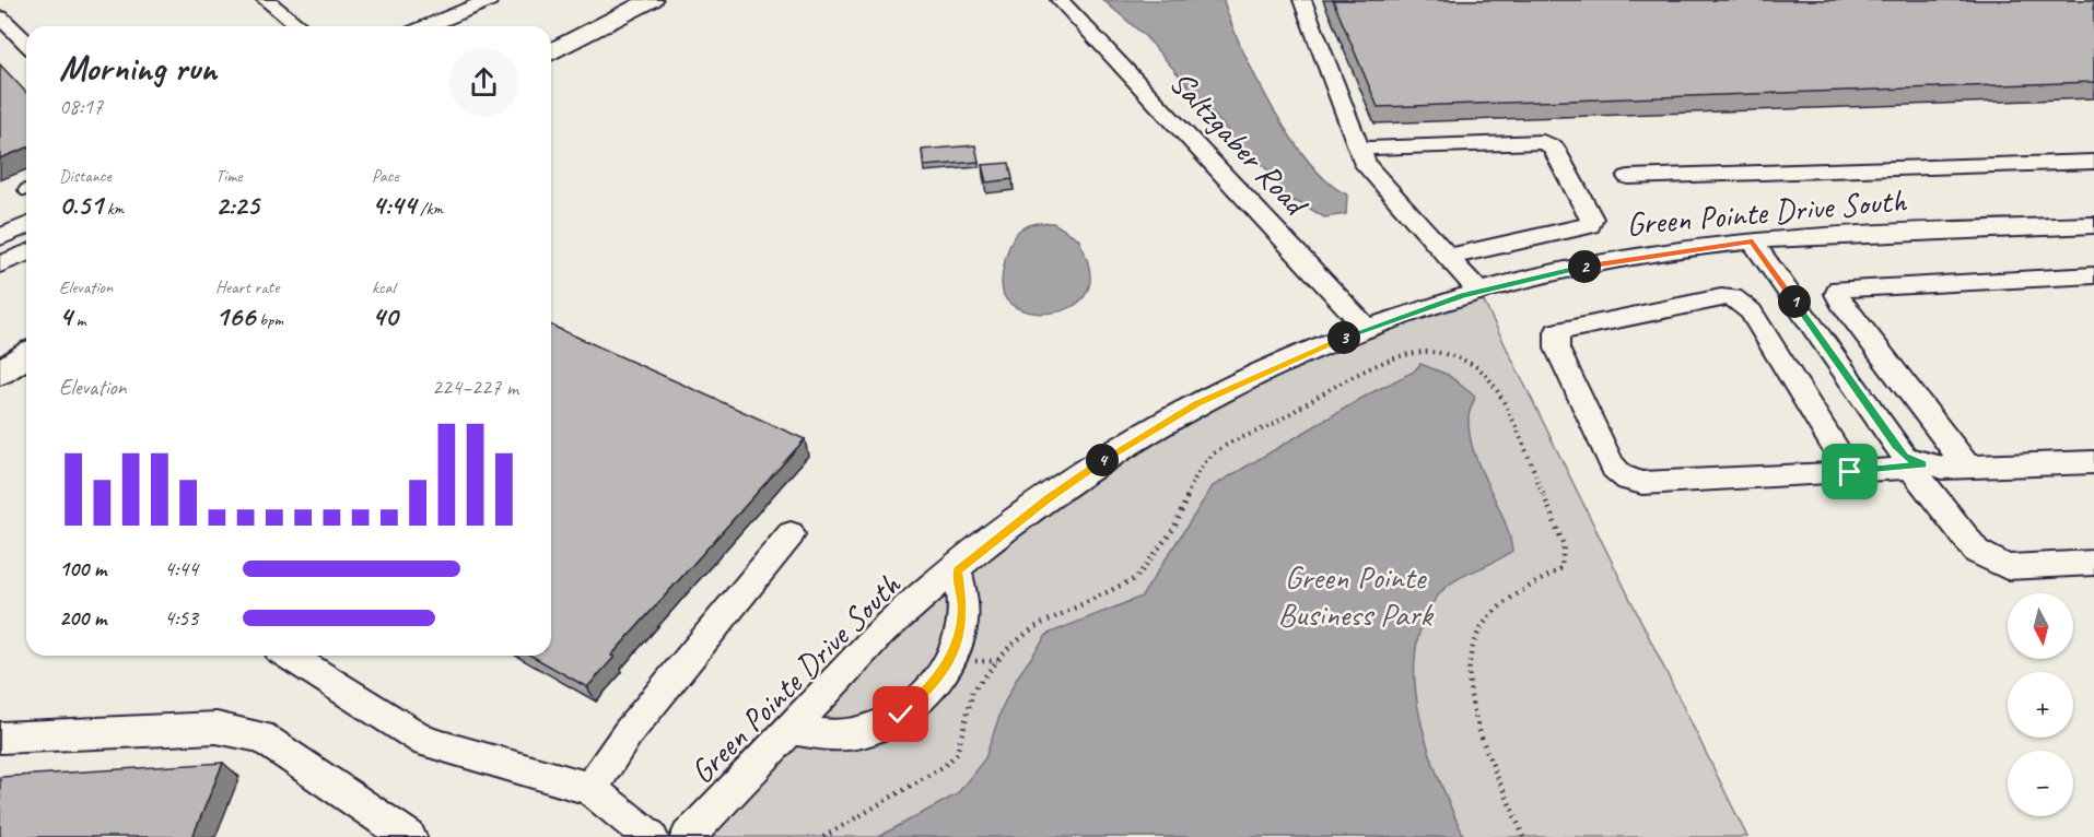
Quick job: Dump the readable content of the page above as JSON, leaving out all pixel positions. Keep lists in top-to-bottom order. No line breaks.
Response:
{"streets":{"street":["Saltzgaber Road","Green Pointe Drive South"]},"crossings":[["Saltzgaber Road","Green Pointe Drive South"]],"parks":["Green Pointe Business Park"],"north":"bottom","page":{"heading":["Morning run","08:17"],"stats":[["Distance","0.51 km"],["Time","2:25"],["Pace","4:44 /km"],["Elevation","4 m"],["Heart rate","166 bpm"],["kcal","40"]],"pins":["2","1","3","4"],"chart":["Elevation","224–227 m"],"list":[{"name":"100 m","note":"4:44"},{"name":"200 m","note":"4:53"}],"map_buttons":["+","−"]}}
